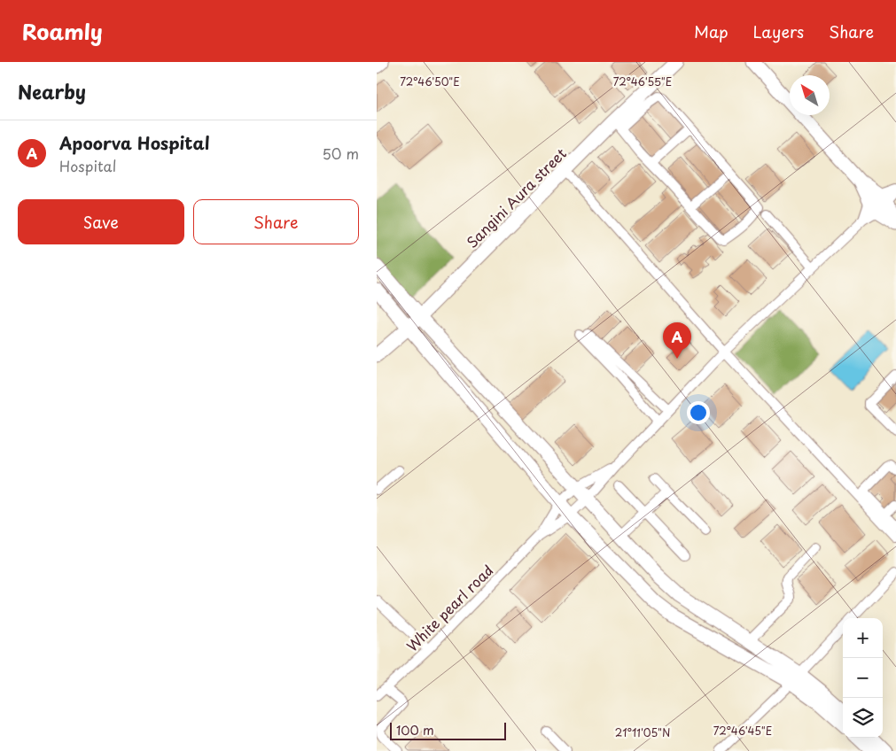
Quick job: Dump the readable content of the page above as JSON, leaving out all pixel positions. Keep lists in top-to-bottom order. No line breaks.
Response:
{"streets":{"street":["Sangini Aura street","White pearl road"]},"scale_bar":"100 m","north":"top left","page":{"header":"Roamly","nav":["Map","Layers","Share"],"heading":"Nearby","list":[{"mark":"A","name":"Apoorva Hospital","note":"Hospital","value":"50 m"}],"buttons":["Save","Share"],"pins":"A","map_buttons":["+","−"],"scale":"100 m"},"coordinates":["72°46'50\"E","72°46'55\"E","72°46'45\"E","21°11'05\"N"]}
